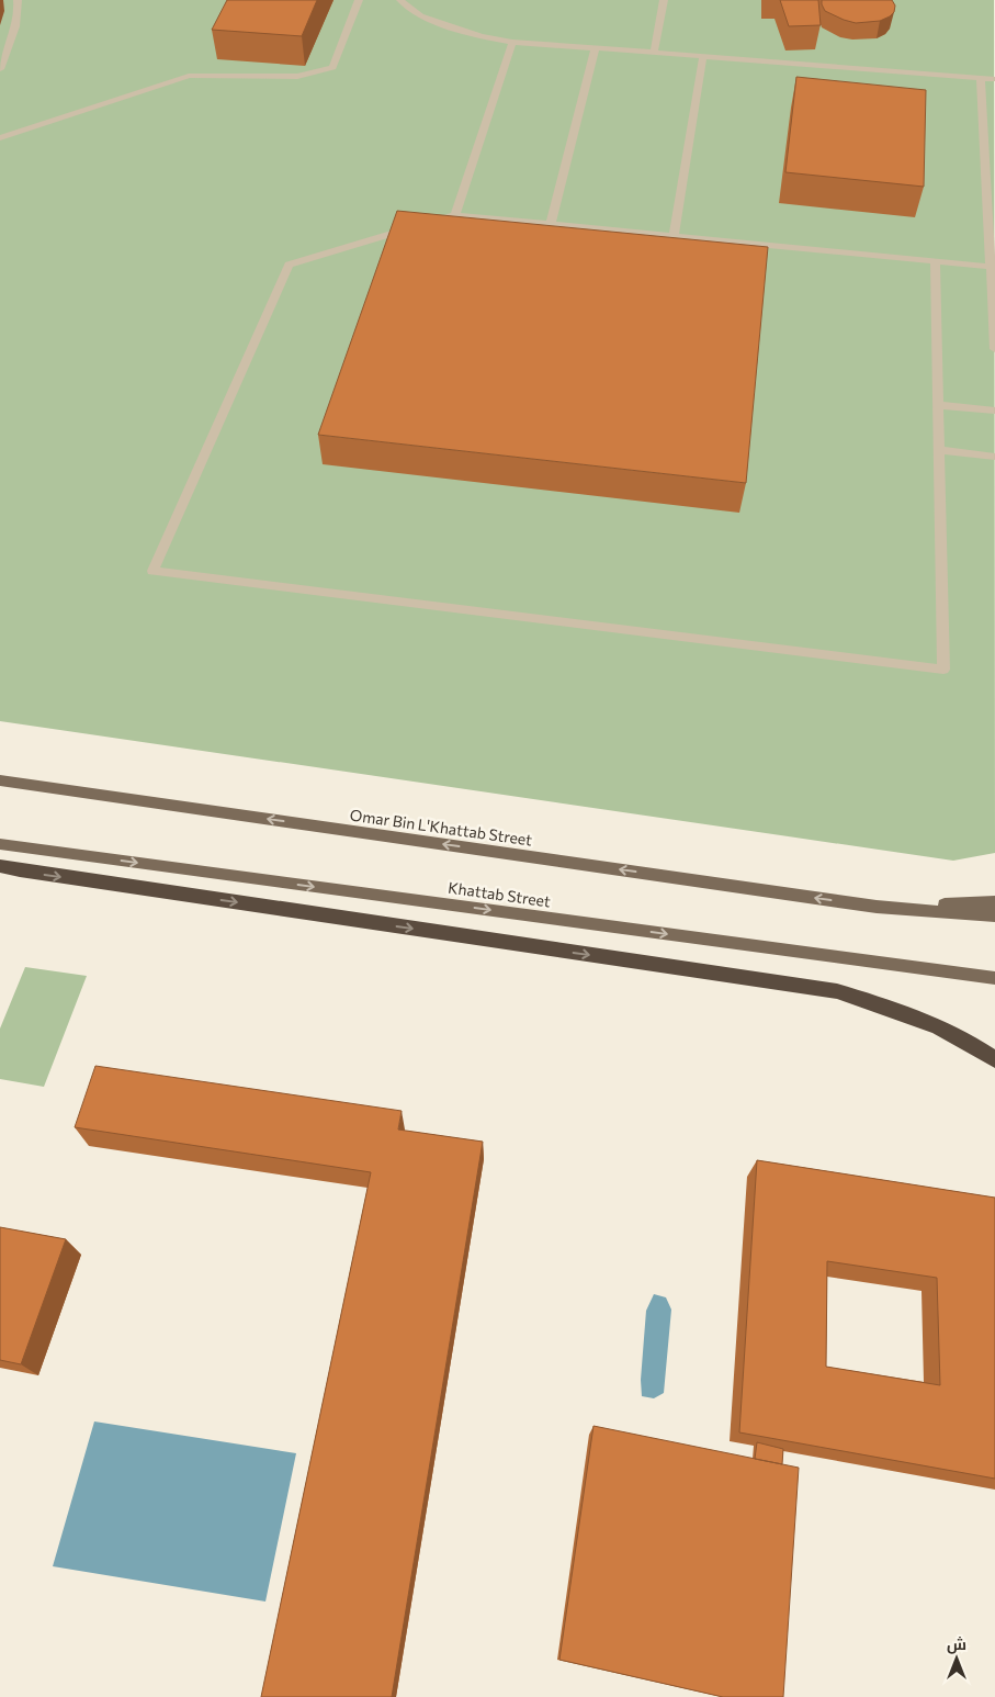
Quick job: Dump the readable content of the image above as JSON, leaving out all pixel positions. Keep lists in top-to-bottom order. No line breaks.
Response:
{"streets":{"main road":["Omar Bin L'Khattab Street","Khattab Street"]},"one_way":["Omar Bin L'Khattab Street","Khattab Street"],"north":"top"}
